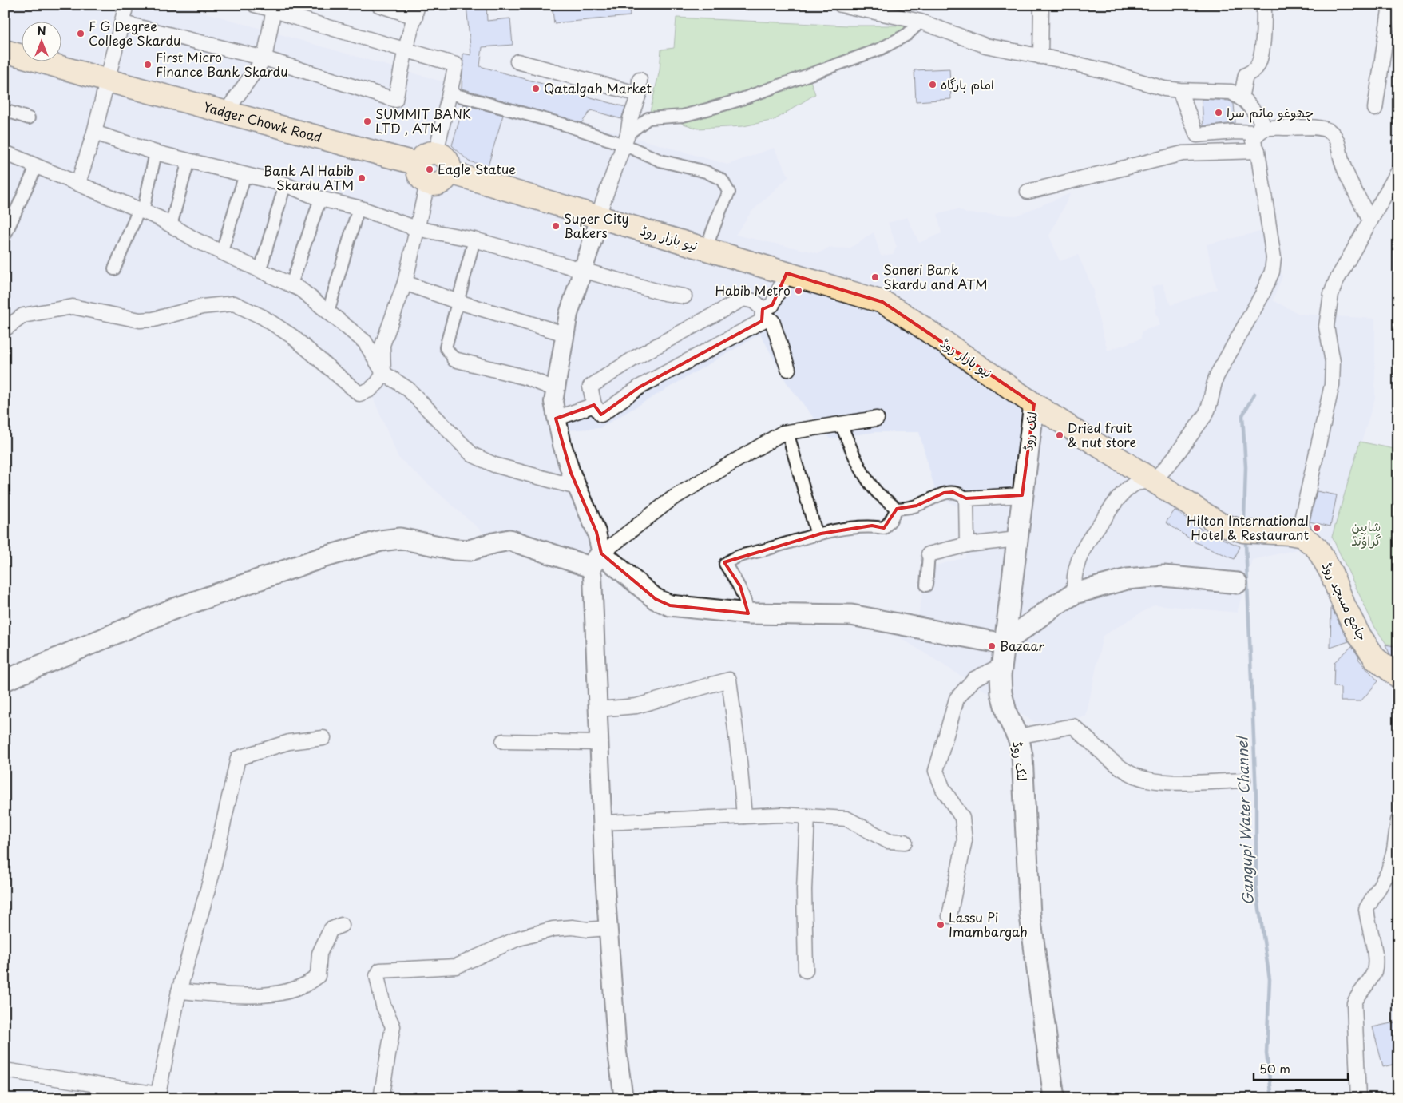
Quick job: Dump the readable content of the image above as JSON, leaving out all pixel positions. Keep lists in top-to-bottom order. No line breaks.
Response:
{"streets":{"highway":["Yadger Chowk Road","نیو بازار روڈ","جامع مسجد روڈ"],"main road":["لنک روڈ"]},"crossings":[["نیو بازار روڈ","لنک روڈ"],["نیو بازار روڈ","جامع مسجد روڈ"]],"water":["Gangupi Water Channel"],"parks":["شاہین گراؤنڈ"],"places":["F G Degree College Skardu","First Micro Finance Bank Skardu","امام بارگاہ","Qatalgah Market","چھوغو ماتم سرا","SUMMIT BANK LTD , ATM","Eagle Statue","Bank Al Habib Skardu ATM","Super City Bakers","Soneri Bank Skardu and ATM","Habib Metro","Dried fruit & nut store","Hilton International Hotel & Restaurant","Bazaar","Lassu Pi Imambargah"],"scale_bar":"50 m","north":"top"}
